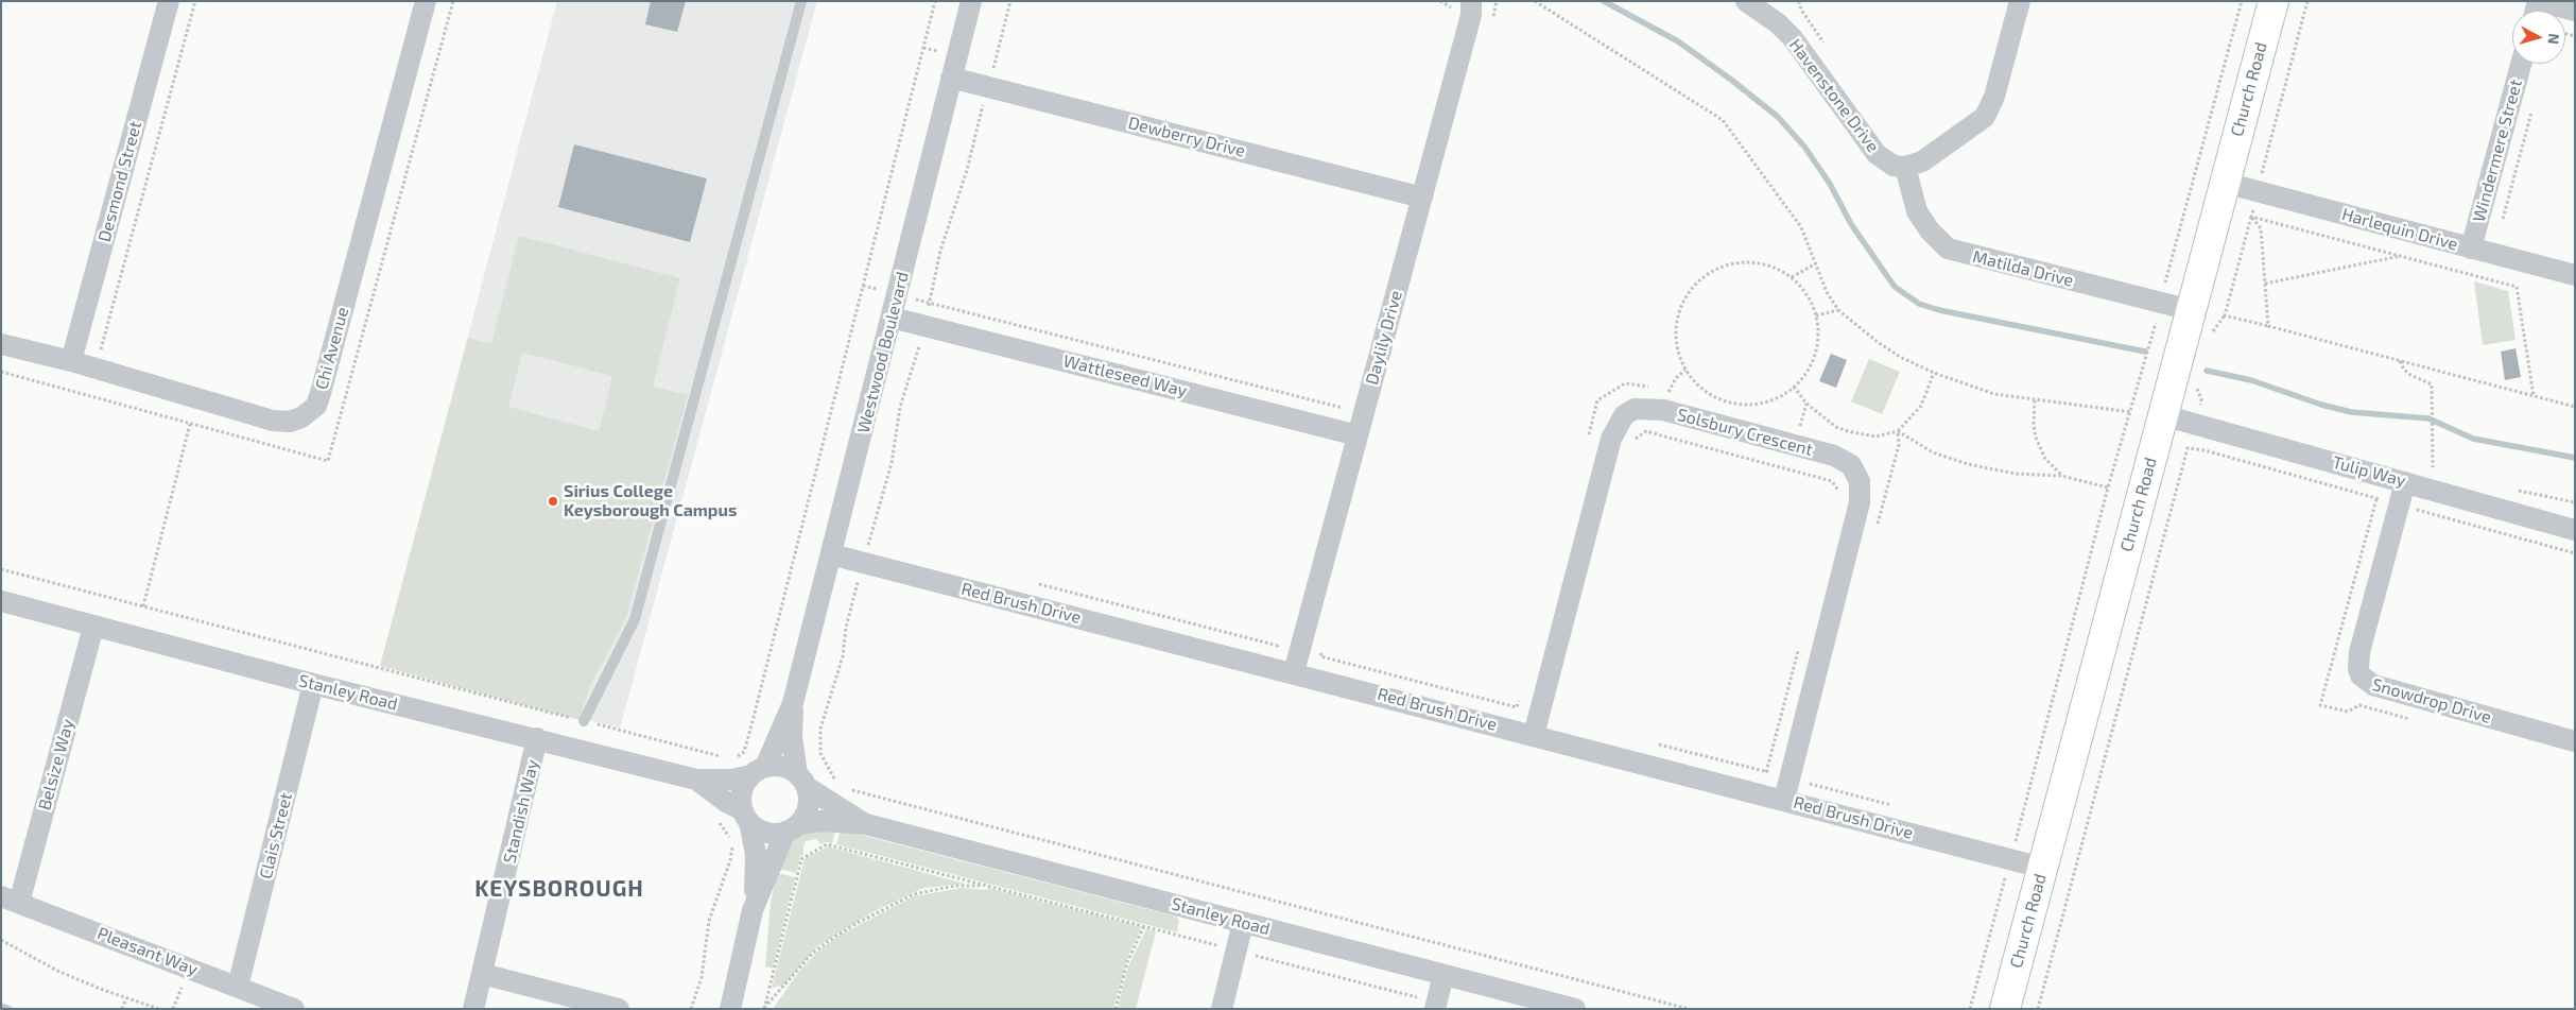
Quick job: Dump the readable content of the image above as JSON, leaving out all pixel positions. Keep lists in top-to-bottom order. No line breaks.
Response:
{"streets":{"main road":["Church Road"],"street":["Havenstone Drive","Dewberry Drive","Windermere Street","Desmond Street","Harlequin Drive","Matilda Drive","Daylily Drive","Chi Avenue","Westwood Boulevard","Wattleseed Way","Solsbury Crescent","Tulip Way","Red Brush Drive","Stanley Road","Snowdrop Drive","Belsize Way","Standish Way","Clais Street","Pleasant Way"]},"crossings":[["Church Road","Harlequin Drive"],["Church Road","Matilda Drive"],["Church Road","Tulip Way"],["Church Road","Red Brush Drive"],["Havenstone Drive","Matilda Drive"],["Dewberry Drive","Daylily Drive"],["Dewberry Drive","Westwood Boulevard"],["Windermere Street","Harlequin Drive"],["Desmond Street","Chi Avenue"],["Daylily Drive","Wattleseed Way"],["Daylily Drive","Red Brush Drive"],["Westwood Boulevard","Wattleseed Way"],["Westwood Boulevard","Red Brush Drive"],["Westwood Boulevard","Stanley Road"],["Solsbury Crescent","Red Brush Drive"],["Tulip Way","Snowdrop Drive"],["Stanley Road","Belsize Way"],["Stanley Road","Standish Way"],["Stanley Road","Clais Street"],["Belsize Way","Pleasant Way"],["Clais Street","Pleasant Way"]],"districts":["KEYSBOROUGH"],"places":["Sirius College Keysborough Campus"],"north":"right"}
